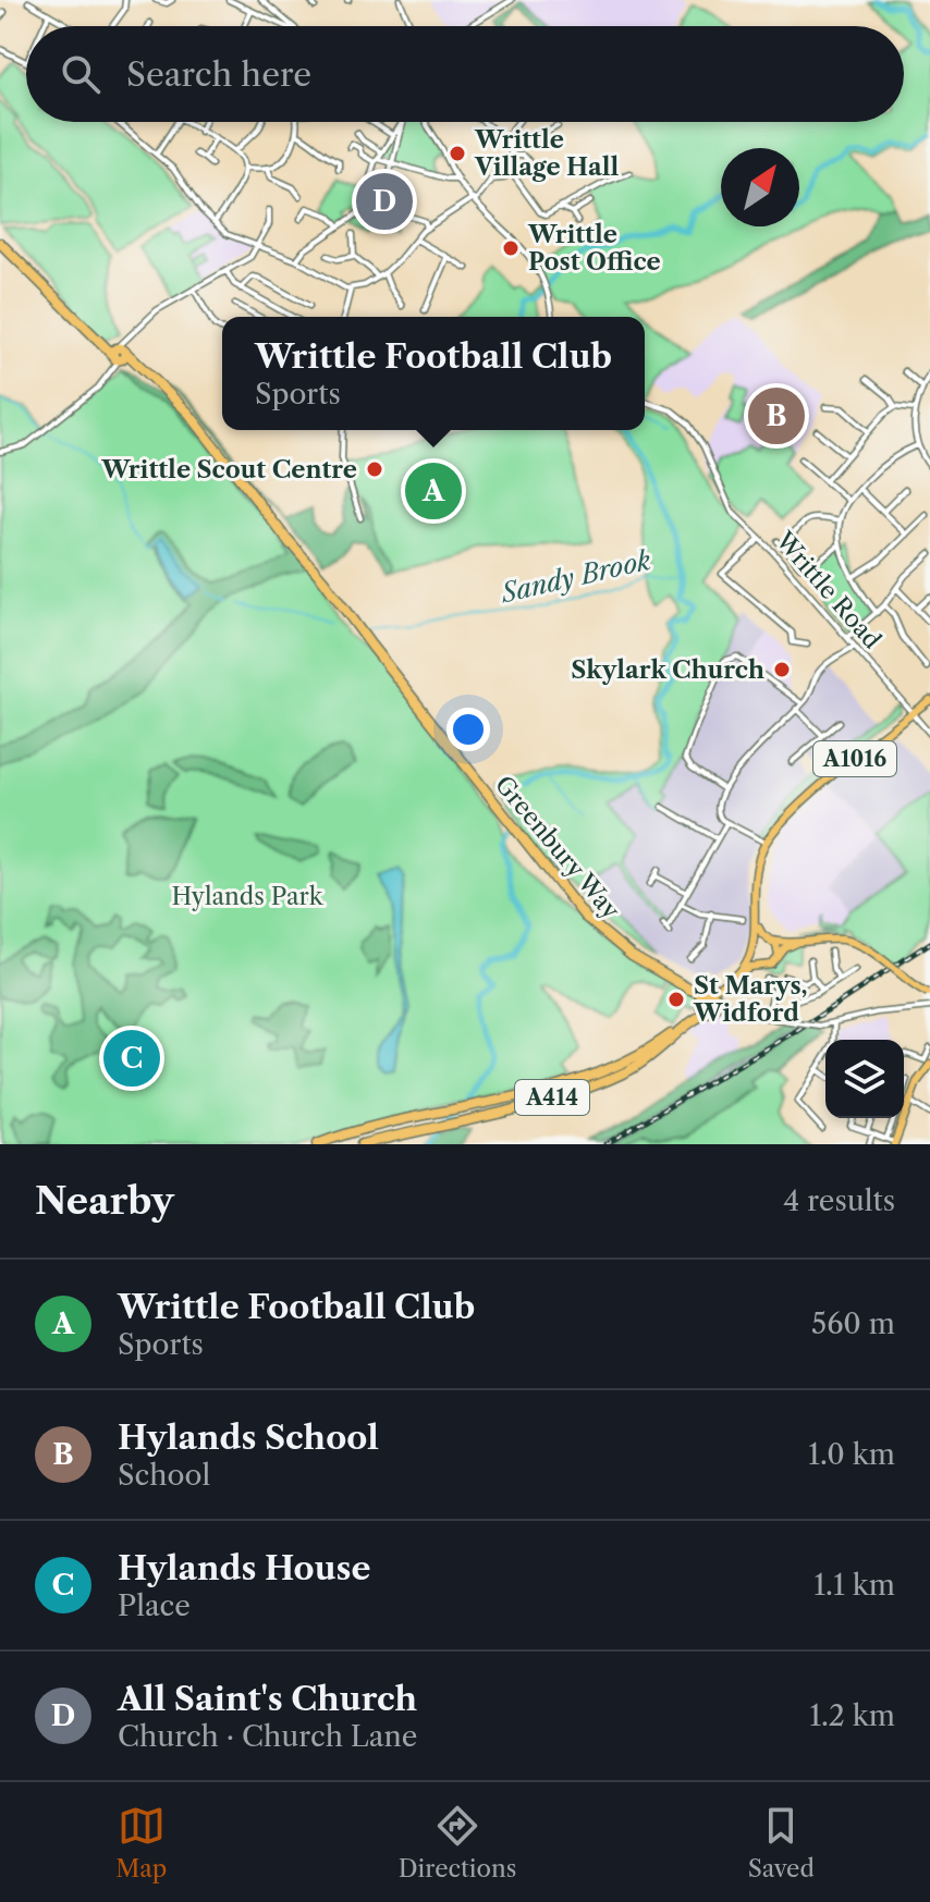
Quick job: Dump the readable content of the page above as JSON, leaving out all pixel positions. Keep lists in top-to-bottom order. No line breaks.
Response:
{"streets":{"highway":["Greenbury Way","A414"],"main road":["A1016"],"street":["Writtle Road"]},"crossings":[["Writtle Road","A1016"],["Greenbury Way","A414"]],"water":["Sandy Brook"],"parks":["Hylands Park"],"places":["Writtle Village Hall","Writtle Post Office","Writtle Scout Centre","Skylark Church","St Marys, Widford"],"north":"top right","page":{"search":"Search here","pins":["D","B","A","C"],"popup":["Writtle Football Club","Sports"],"heading":["Nearby","4 results"],"list":[{"mark":"A","name":"Writtle Football Club","note":"Sports","value":"560 m"},{"mark":"B","name":"Hylands School","note":"School","value":"1.0 km"},{"mark":"C","name":"Hylands House","note":"Place","value":"1.1 km"},{"mark":"D","name":"All Saint's Church","note":"Church · Church Lane","value":"1.2 km"}],"nav":["Map","Directions","Saved"]}}
